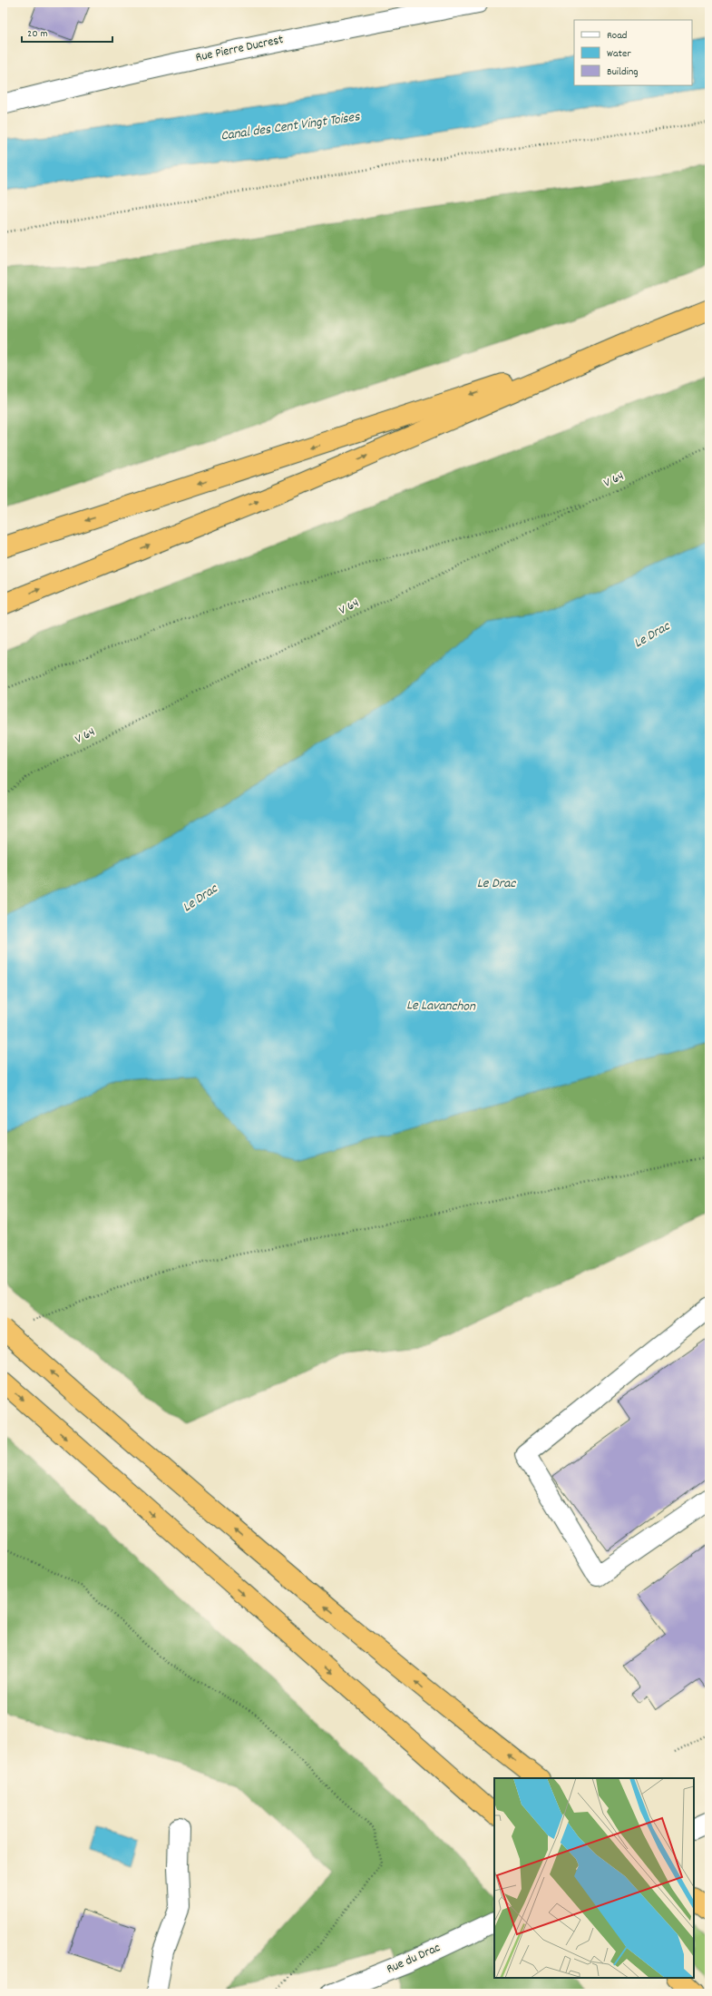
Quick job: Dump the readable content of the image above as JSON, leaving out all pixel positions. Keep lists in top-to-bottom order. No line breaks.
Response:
{"streets":{"street":["Rue Pierre Ducrest","Rue du Drac"],"path":["V 64"]},"water":["Canal des Cent Vingt Toises","Le Drac","Le Lavanchon"],"legend":["Road","Water","Building"],"scale_bar":"20 m"}
